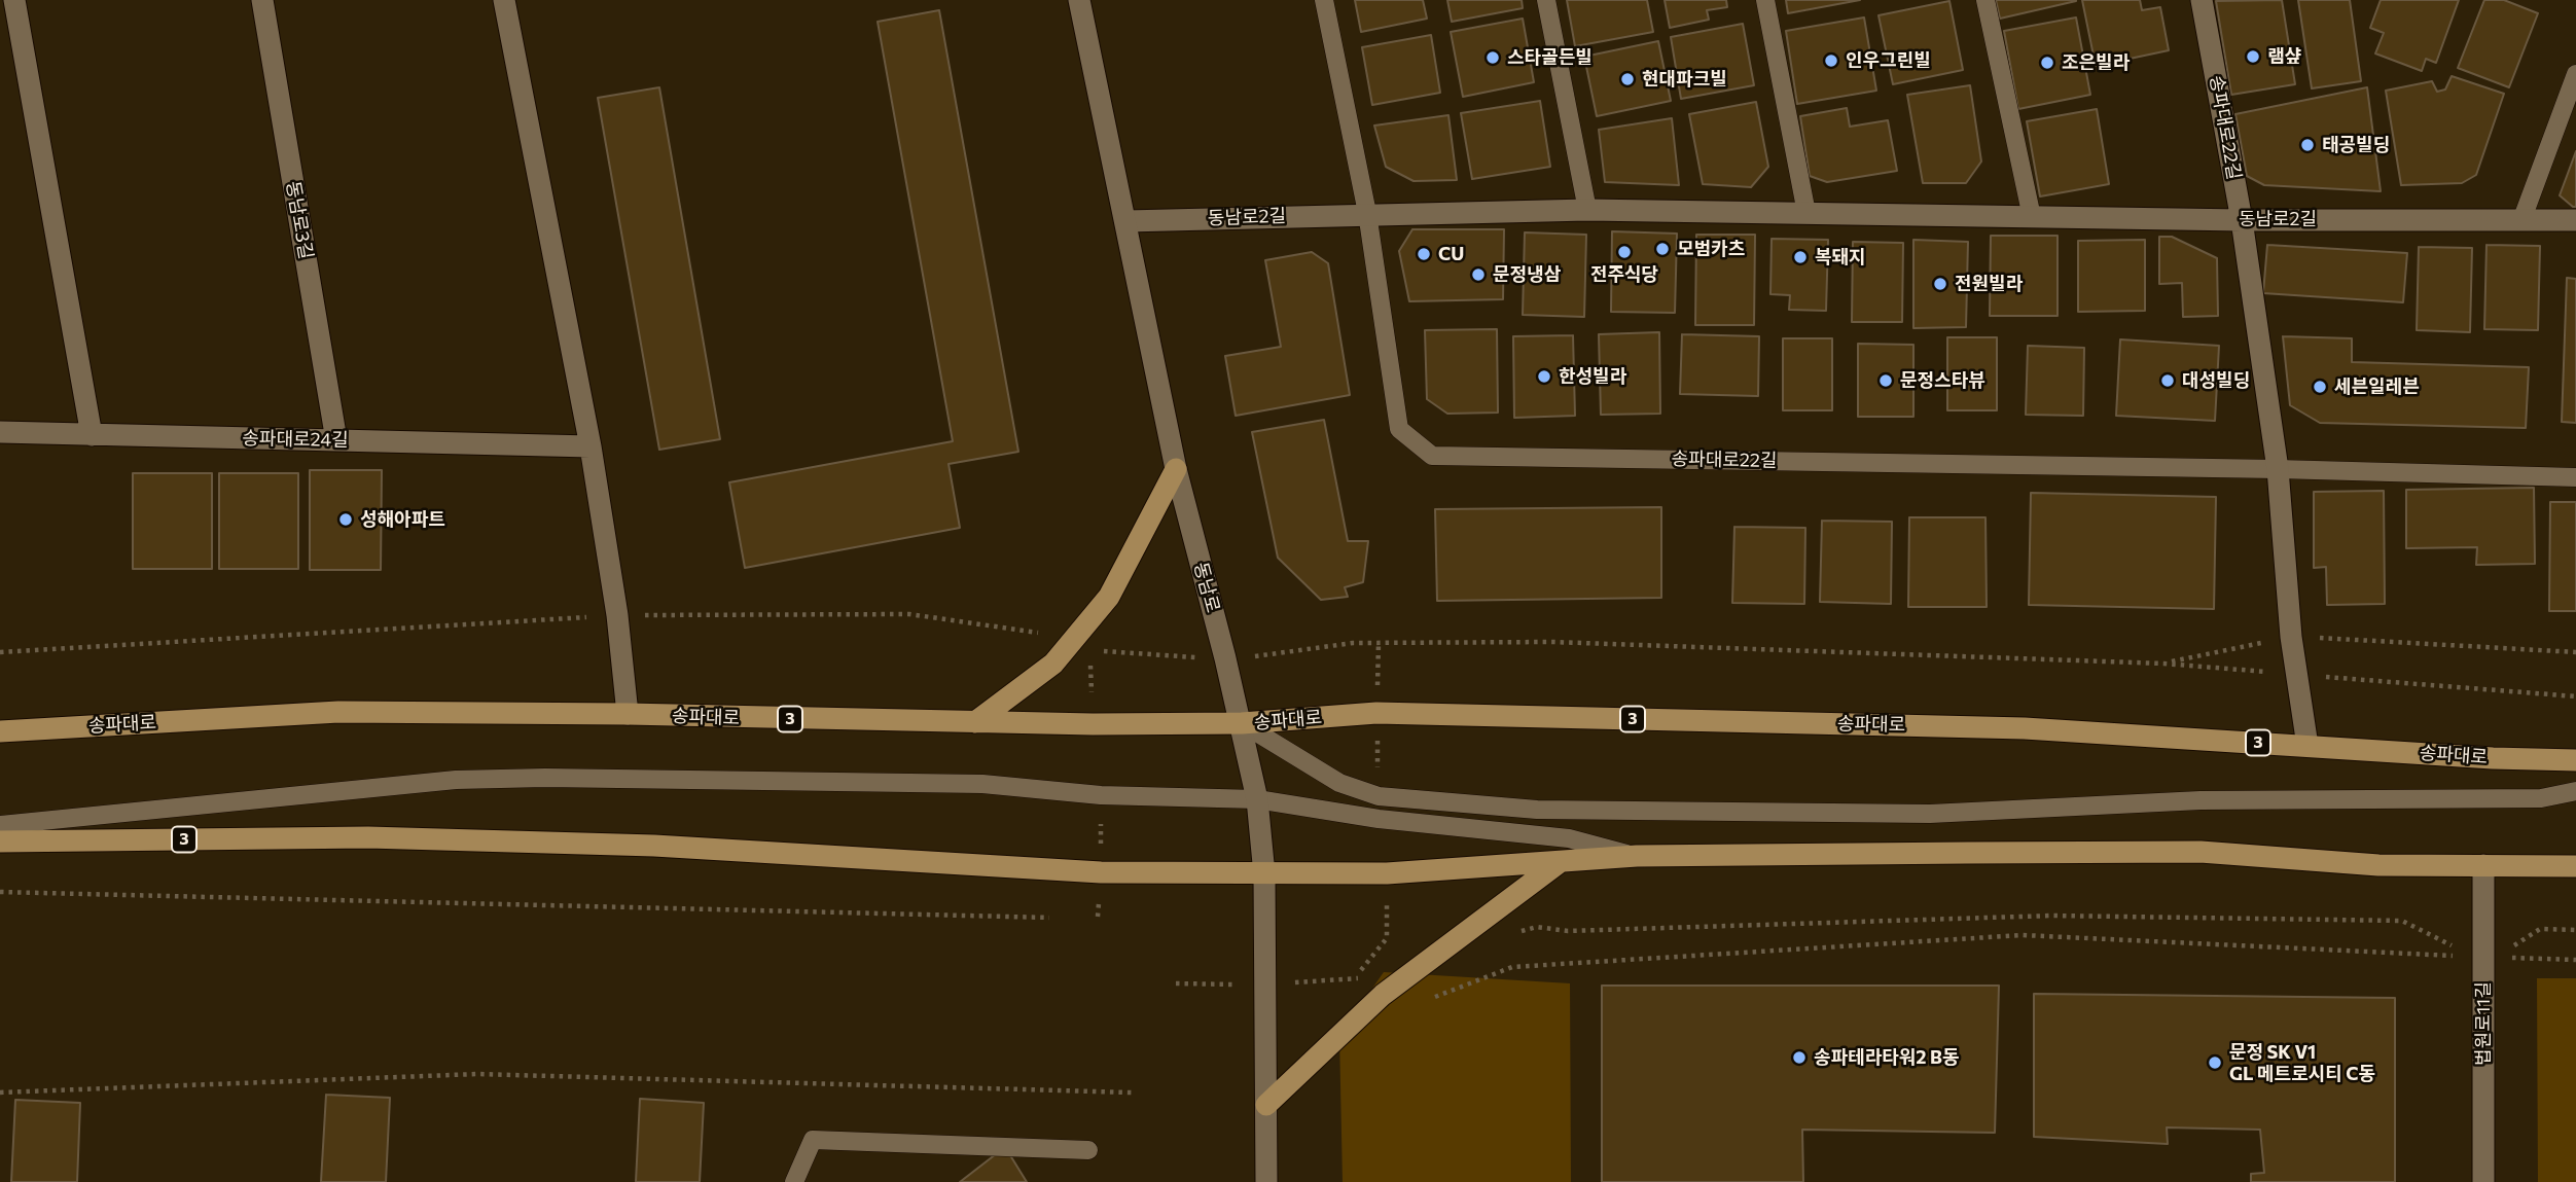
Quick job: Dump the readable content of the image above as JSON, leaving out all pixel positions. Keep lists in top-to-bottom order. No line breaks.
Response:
{"streets":{"main road":["송파대로","3"],"street":["송파대로22길","동남로2길","동남로3길","송파대로24길","동남로","법원로11길"]},"crossings":[["송파대로22길","동남로2길"],["송파대로22길","송파대로"],["동남로2길","동남로"],["동남로3길","송파대로24길"],["동남로","송파대로"],["동남로","3"],["3","법원로11길"]],"places":["램샾","스타골든빌","인우그린빌","조은빌라","현대파크빌","태공빌딩","모범카츠","전주식당","CU","복돼지","문정냉삼","전원빌라","한성빌라","문정스타뷰","대성빌딩","세븐일레븐","성해아파트","송파테라타워2 B동","문정 SK V1 GL 메트로시티 C동"]}
